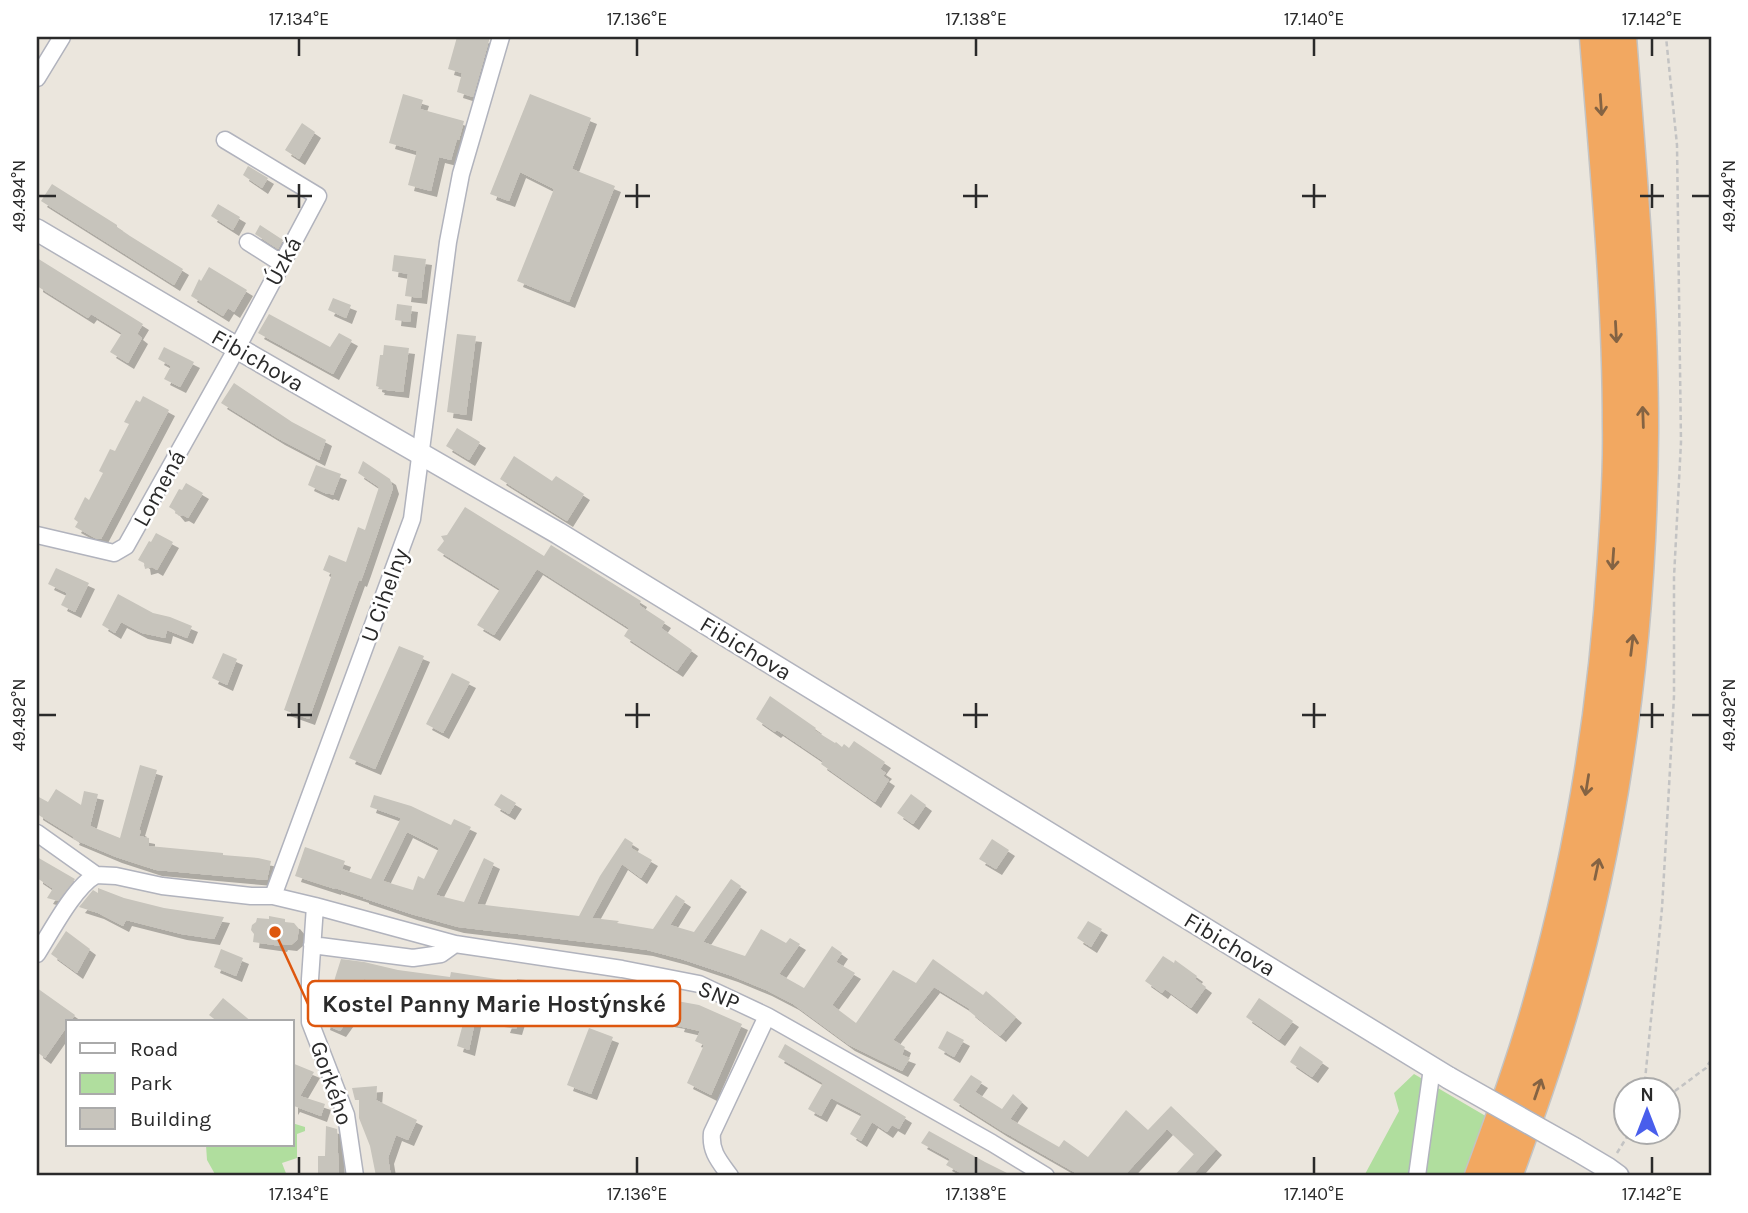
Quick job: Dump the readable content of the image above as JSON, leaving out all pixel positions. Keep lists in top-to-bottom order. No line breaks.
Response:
{"streets":{"street":["Úzká","Fibichova","Lomená","U Cihelny","SNP","Gorkého"]},"crossings":[["Úzká","Fibichova"],["Úzká","Lomená"],["Fibichova","Lomená"],["Fibichova","U Cihelny"],["U Cihelny","SNP"],["SNP","Gorkého"]],"places":["Kostel Panny Marie Hostýnské"],"legend":["Road","Park","Building"],"north":"top","coordinates":["17.134°E","17.136°E","17.138°E","17.140°E","17.142°E","49.494°N","49.492°N"]}
